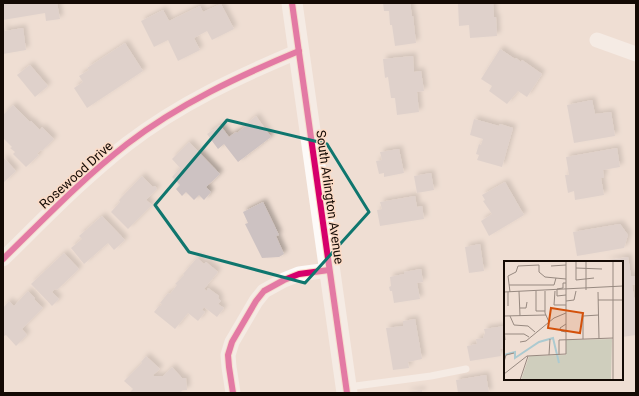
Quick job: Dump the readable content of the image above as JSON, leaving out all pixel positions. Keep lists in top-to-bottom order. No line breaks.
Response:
{"streets":{"street":["Rosewood Drive","South Arlington Avenue"]},"crossings":[["Rosewood Drive","South Arlington Avenue"]]}
